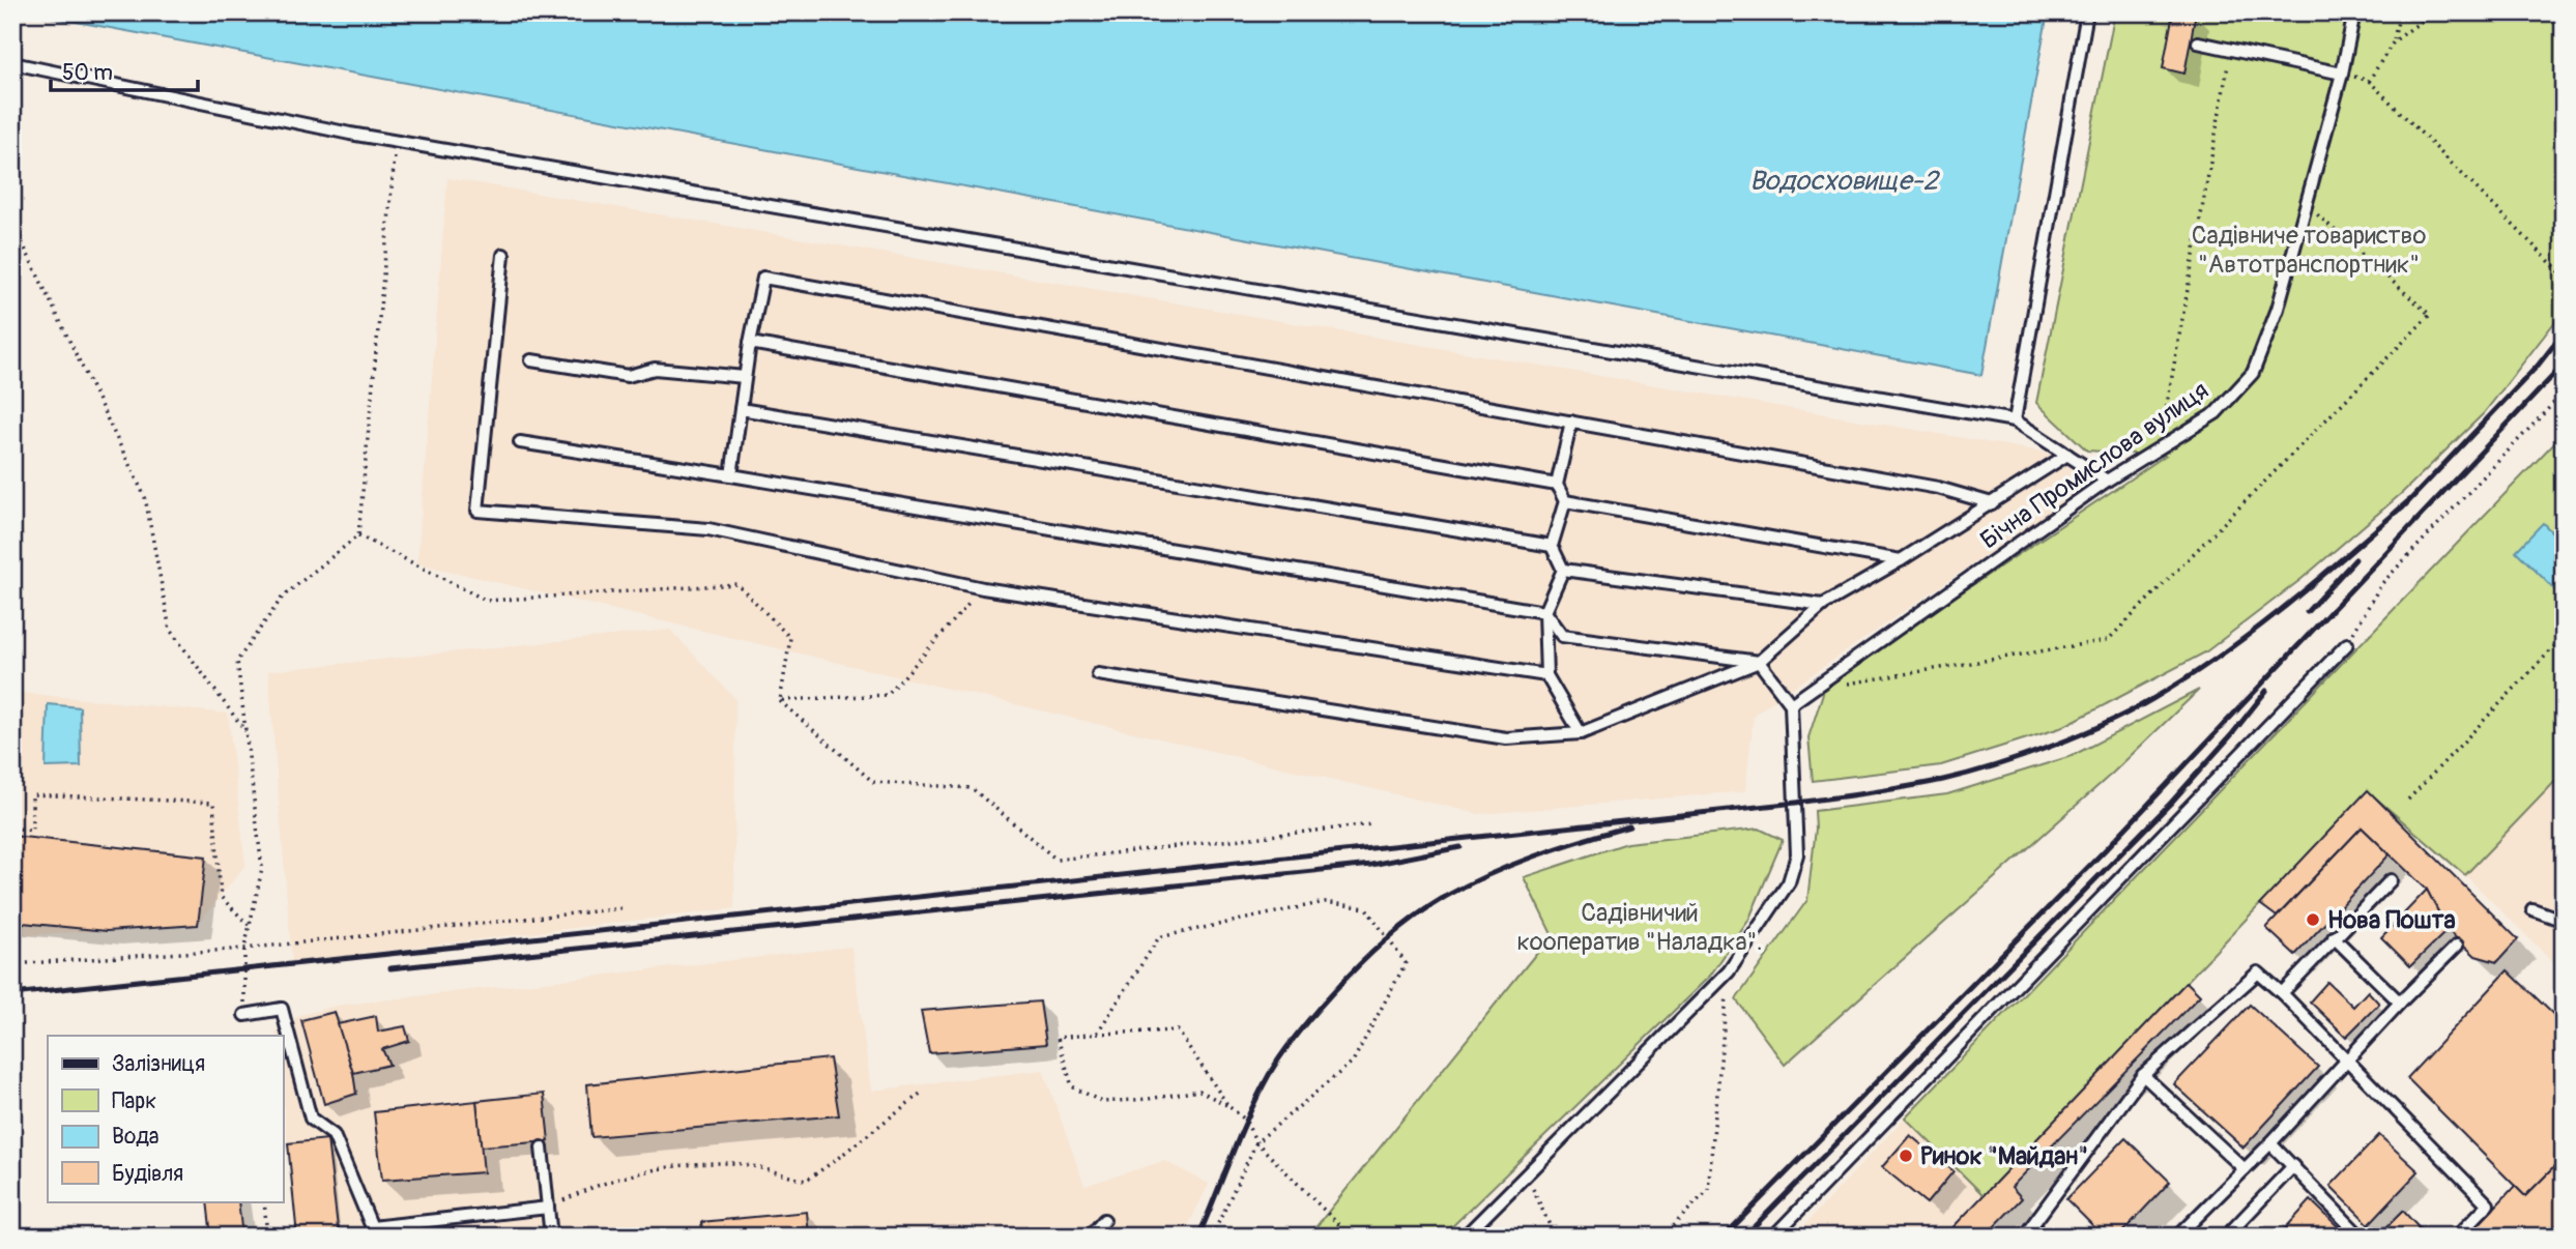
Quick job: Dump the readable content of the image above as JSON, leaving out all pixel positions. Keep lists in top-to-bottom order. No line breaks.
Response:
{"streets":{"lane":["Бічна Промислова вулиця"]},"water":["Водосховище-2"],"parks":["Садівниче товариство \"Автотранспортник\"","Садівничий кооператив \"Наладка\"."],"places":["Нова Пошта","Ринок \"Майдан\""],"legend":["Залізниця","Парк","Вода","Будівля"],"scale_bar":"50 m"}
